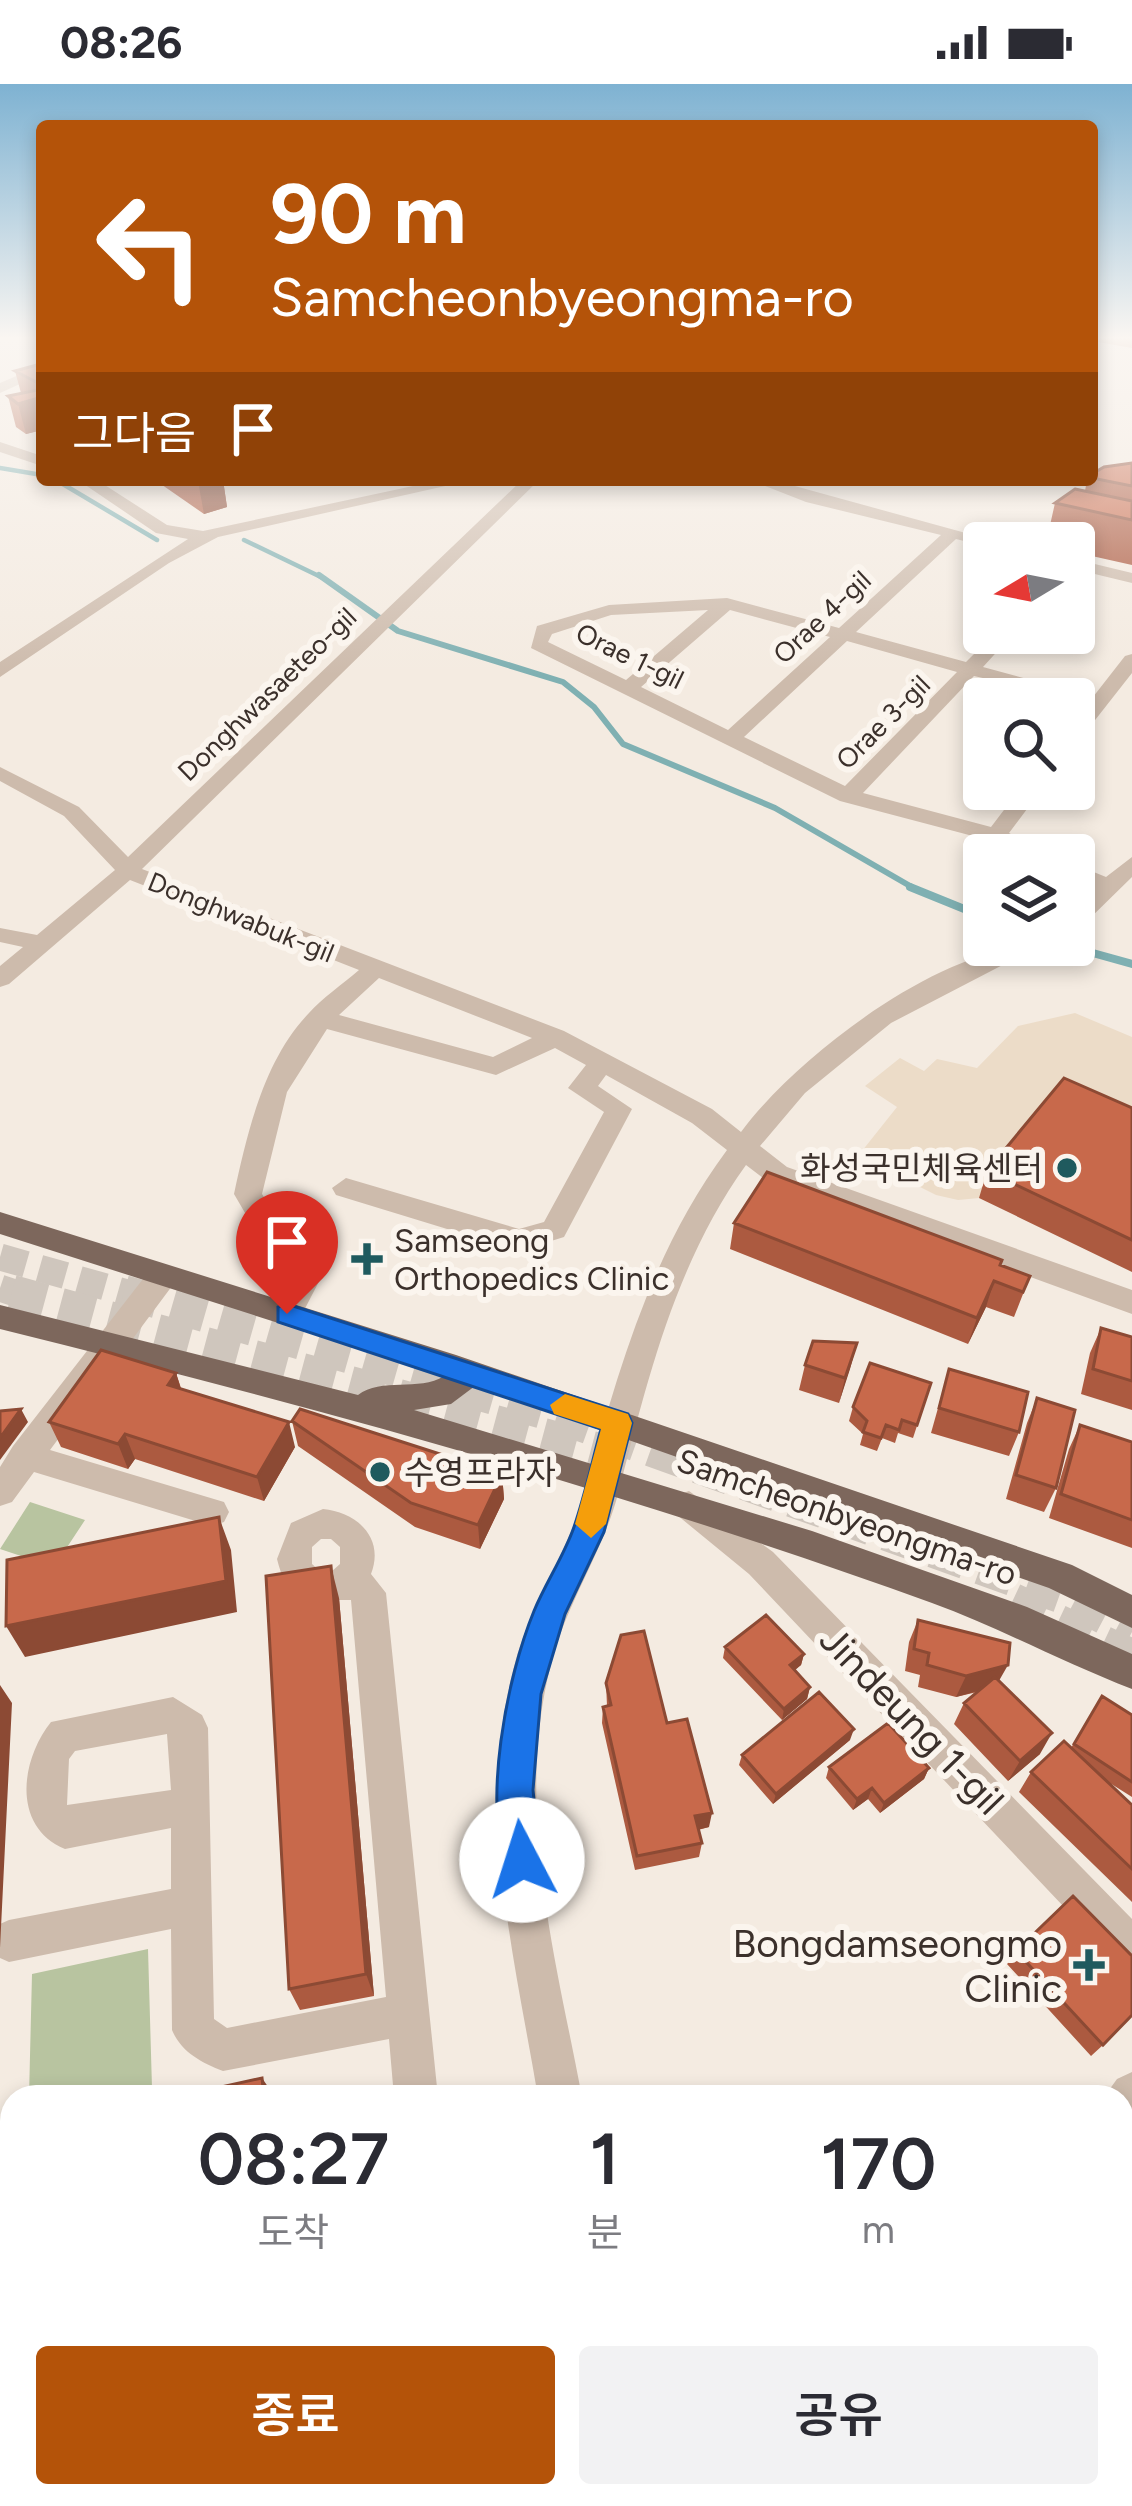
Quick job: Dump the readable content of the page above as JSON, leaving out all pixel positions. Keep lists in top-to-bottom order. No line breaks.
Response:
{"streets":{"main road":["Samcheonbyeongma-ro"],"street":["Orae 4-gil","Orae 1-gil","Donghwasaeteo-gil","Orae 3-gil","Donghwabuk-gil","Jindeung 1-gil"]},"crossings":[["Orae 4-gil","Orae 1-gil"],["Orae 1-gil","Orae 3-gil"],["Donghwasaeteo-gil","Donghwabuk-gil"],["Samcheonbyeongma-ro","Jindeung 1-gil"]],"places":{"other":["화성국민체육센터","수영프라자"],"health":["Samseong Orthopedics Clinic","Bongdamseongmo Clinic"]},"north":"left","page":{"status":"08:26","turn":["90 m","Samcheonbyeongma-ro"],"then":"그다음","eta":["08:27","도착","1","분","170","m"],"buttons":["종료","공유"]}}
